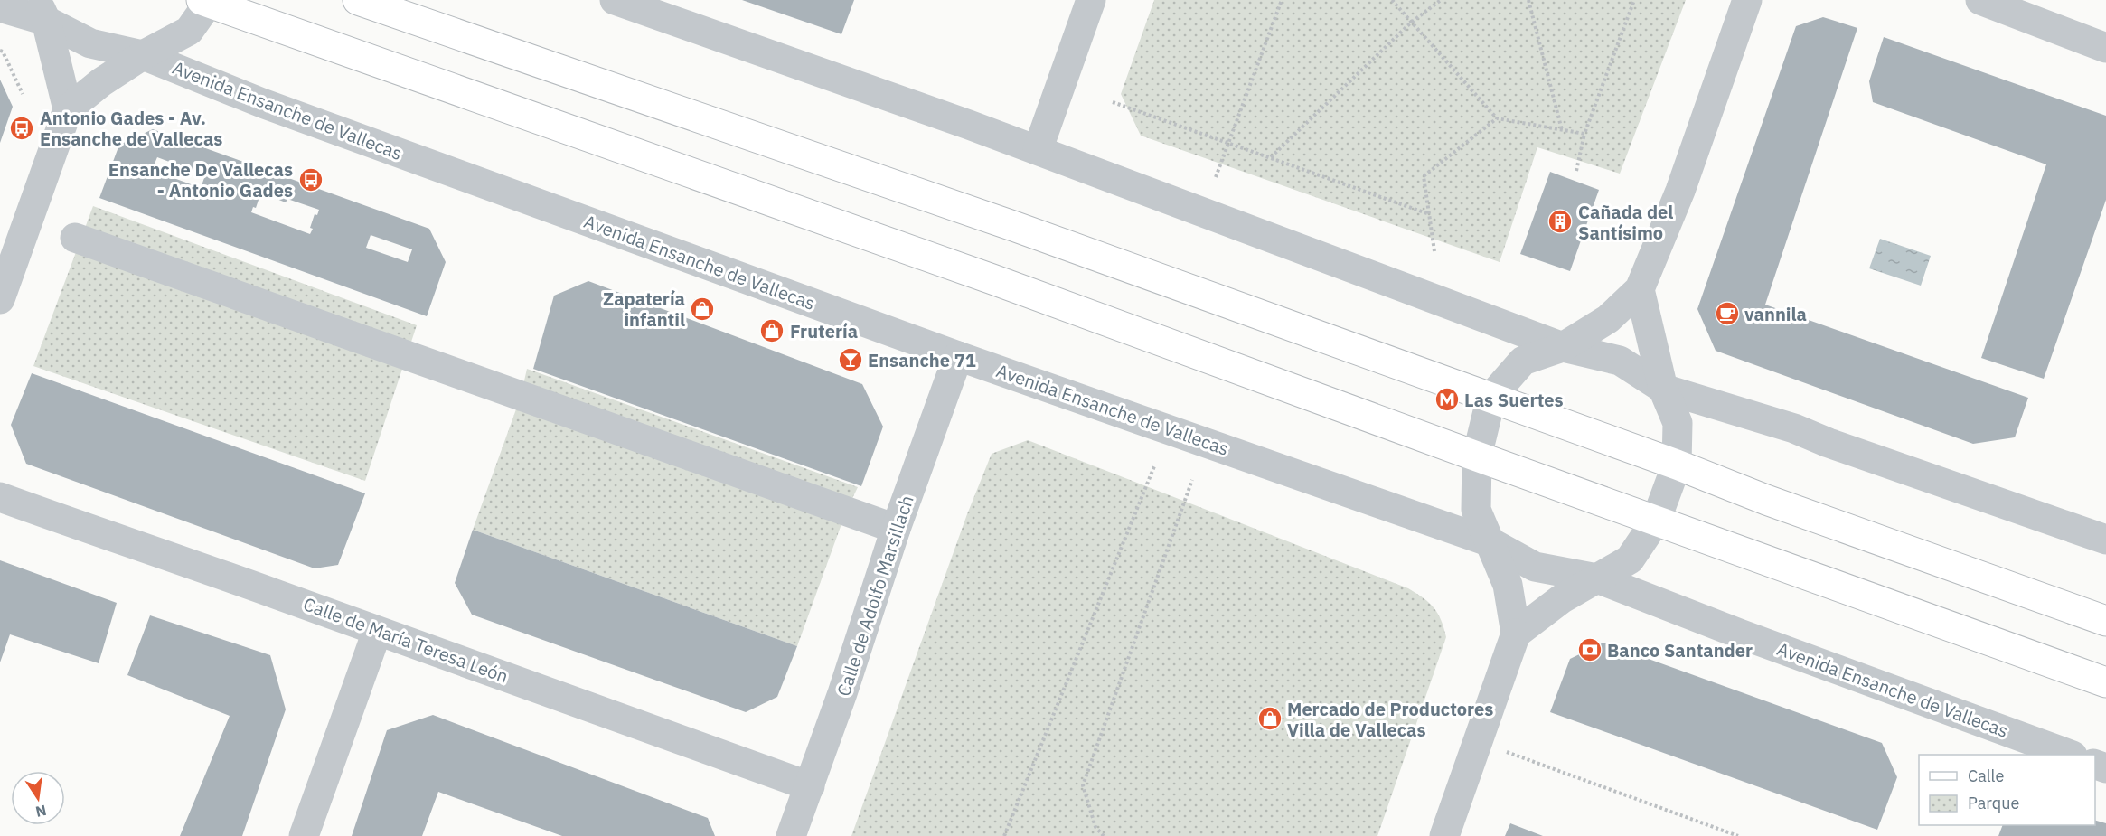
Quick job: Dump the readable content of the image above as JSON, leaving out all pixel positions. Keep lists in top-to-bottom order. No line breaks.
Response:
{"streets":{"street":["Avenida Ensanche de Vallecas","Calle de Adolfo Marsillach","Calle de María Teresa León"]},"crossings":[["Avenida Ensanche de Vallecas","Calle de Adolfo Marsillach"],["Calle de Adolfo Marsillach","Calle de María Teresa León"]],"places":{"bus stop":["Antonio Gades - Av. Ensanche de Vallecas","Ensanche De Vallecas - Antonio Gades"],"building":["Cañada del Santísimo"],"shop":["Zapatería infantil","Frutería","Mercado de Productores Villa de Vallecas"],"cafe":["vannila"],"bar":["Ensanche 71"],"metro station":["Las Suertes"],"bank":["Banco Santander"]},"legend":["Calle","Parque"],"north":"bottom"}
